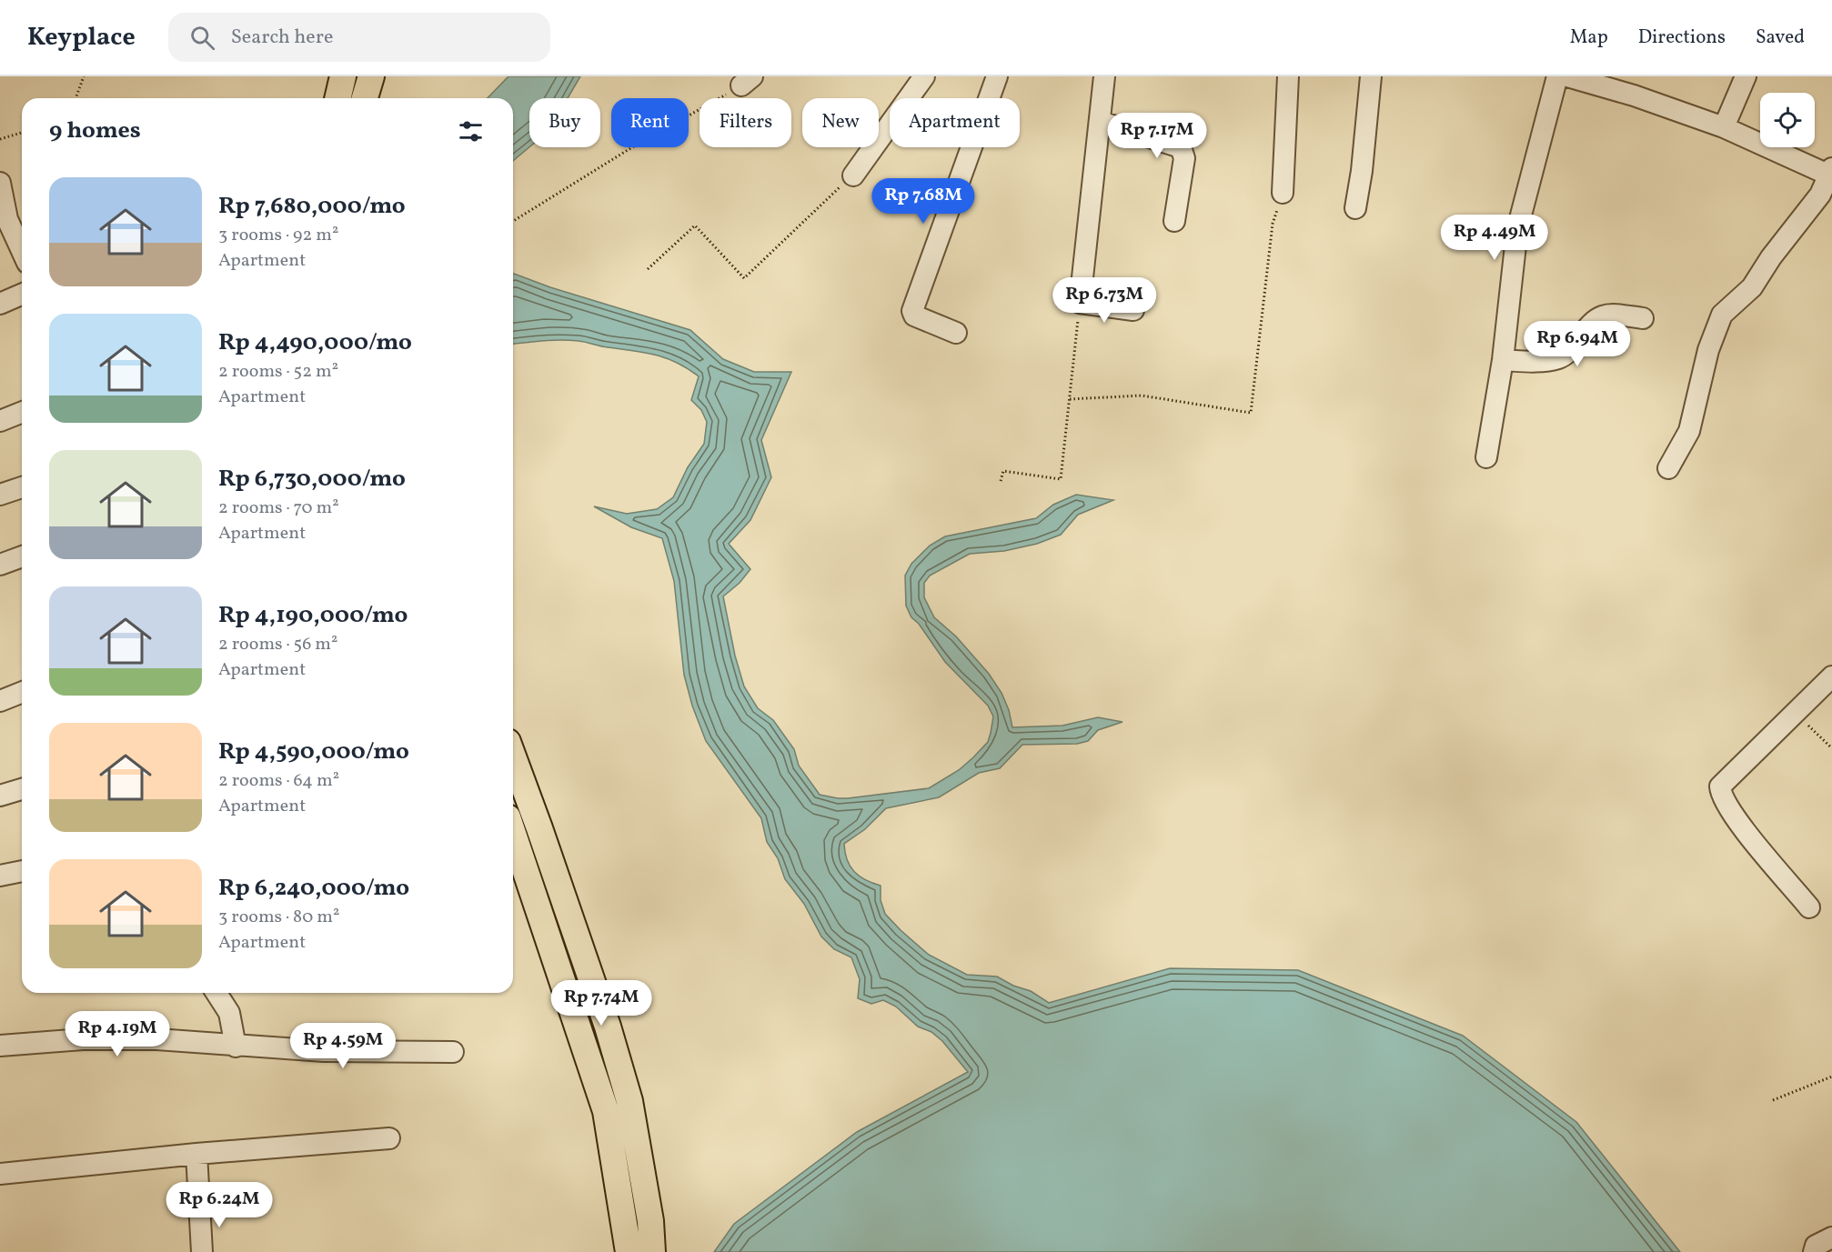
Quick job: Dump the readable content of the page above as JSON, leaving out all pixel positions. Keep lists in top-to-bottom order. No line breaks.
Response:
{"page":{"header":"Keyplace","search":"Search here","nav":["Map","Directions","Saved"],"chip":["Buy","Rent","Filters","New","Apartment"],"heading":"9 homes","price":["Rp 7.17M","Rp 7.68M","Rp 4.49M","Rp 6.73M","Rp 6.94M","Rp 7.74M","Rp 4.19M","Rp 4.59M","Rp 6.24M"],"list":[{"name":"Rp 7,680,000/mo","note":"3 rooms · 92 m² · Apartment"},{"name":"Rp 4,490,000/mo","note":"2 rooms · 52 m² · Apartment"},{"name":"Rp 6,730,000/mo","note":"2 rooms · 70 m² · Apartment"},{"name":"Rp 4,190,000/mo","note":"2 rooms · 56 m² · Apartment"},{"name":"Rp 4,590,000/mo","note":"2 rooms · 64 m² · Apartment"},{"name":"Rp 6,240,000/mo","note":"3 rooms · 80 m² · Apartment"}]}}
